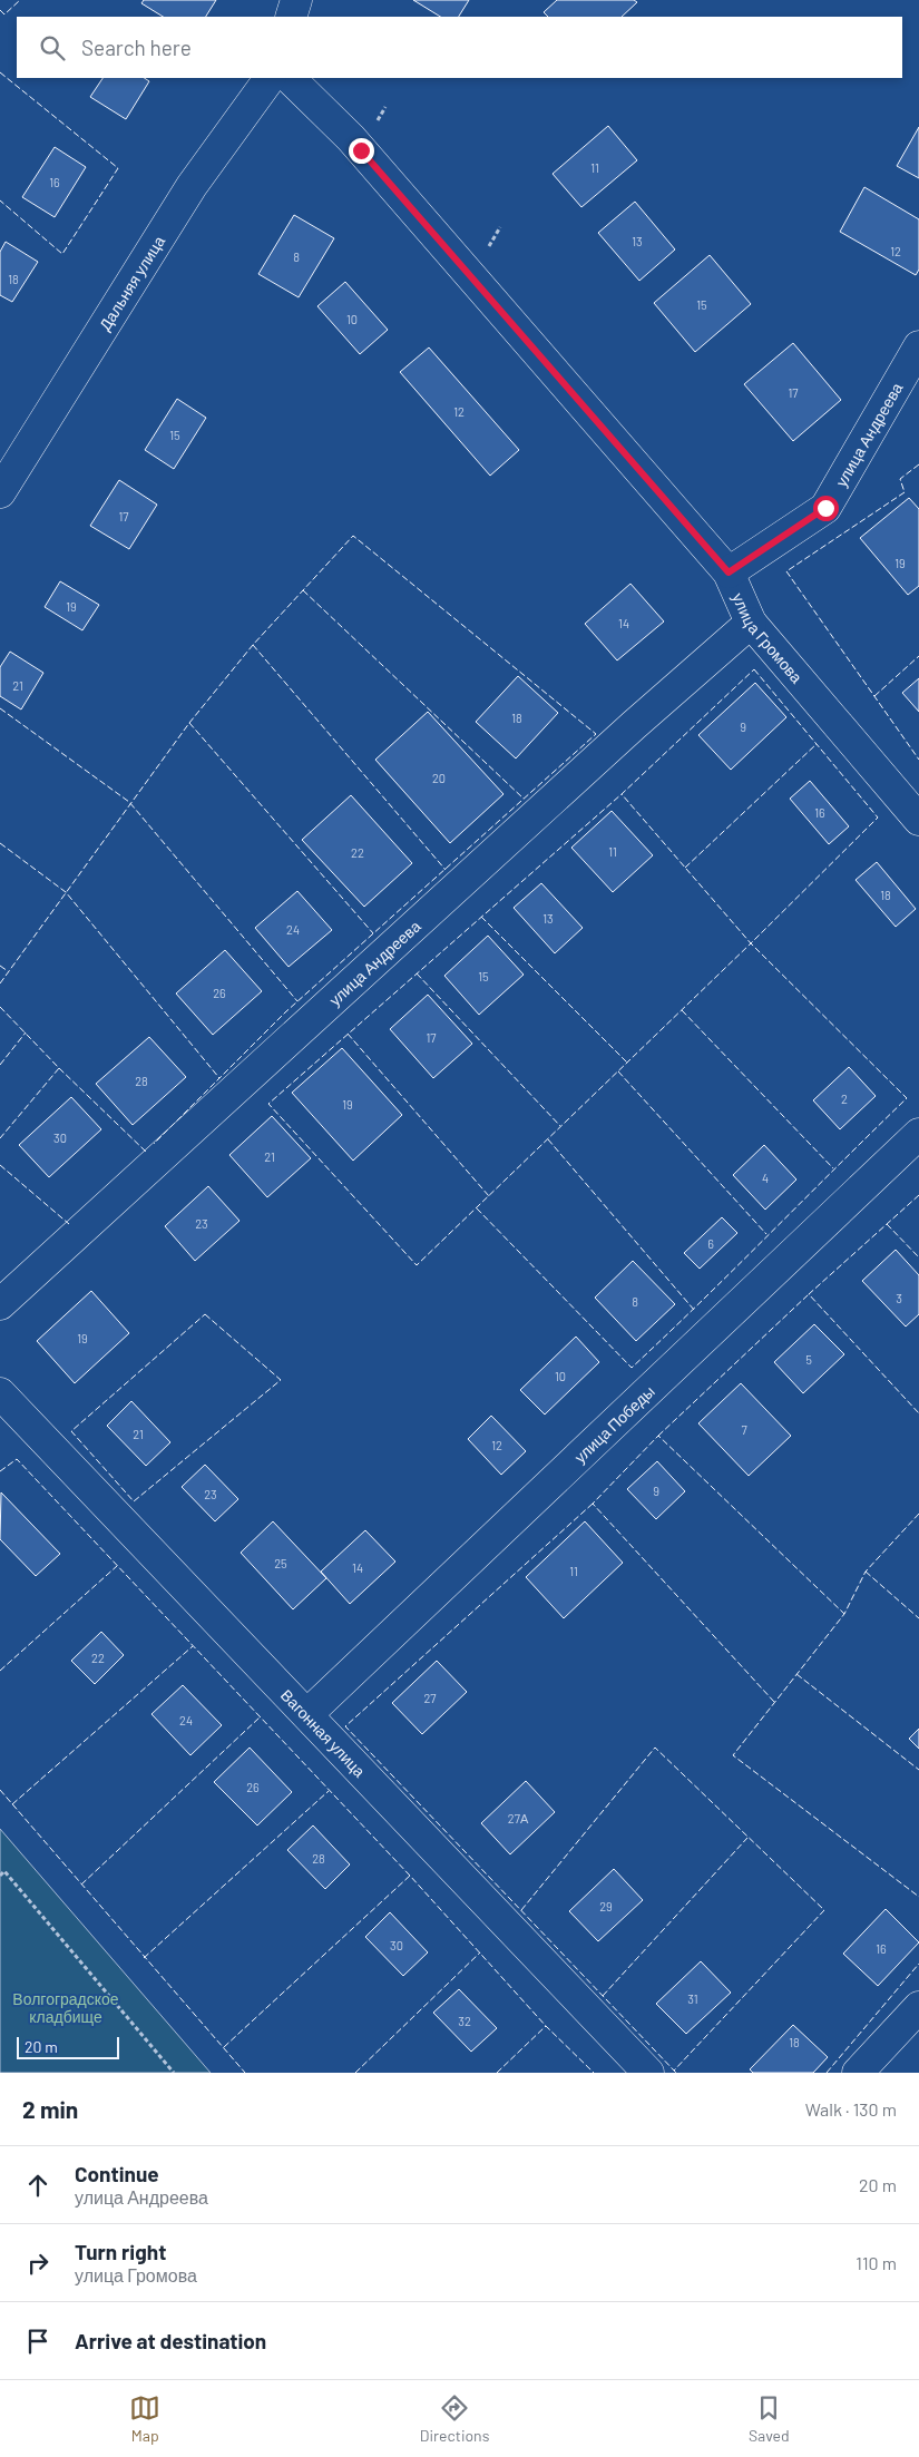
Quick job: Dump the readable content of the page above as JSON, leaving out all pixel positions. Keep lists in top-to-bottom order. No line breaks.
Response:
{"streets":{"street":["Дальняя улица","улица Андреева","улица Громова","улица Победы","Вагонная улица"]},"crossings":[["улица Андреева","улица Громова"],["улица Победы","Вагонная улица"]],"parks":["Волгоградское кладбище"],"house_numbers":["11","16","13","12","8","18","15","10","17","12","15","17","19","19","14","21","18","9","20","16","11","22","18","13","24","15","26","17","28","2","19","30","21","4","23","6","3","8","19","5","10","7","21","12","9","23","25","14","11","22","27","24","26","27А","28","29","30","16","31","32","18"],"scale_bar":"20 m","page":{"search":"Search here","scale":"20 m","heading":["2 min","Walk · 130 m"],"list":[["Continue","улица Андреева","20 m"],["Turn right","улица Громова","110 m"],"Arrive at destination"],"nav":["Map","Directions","Saved"]}}
